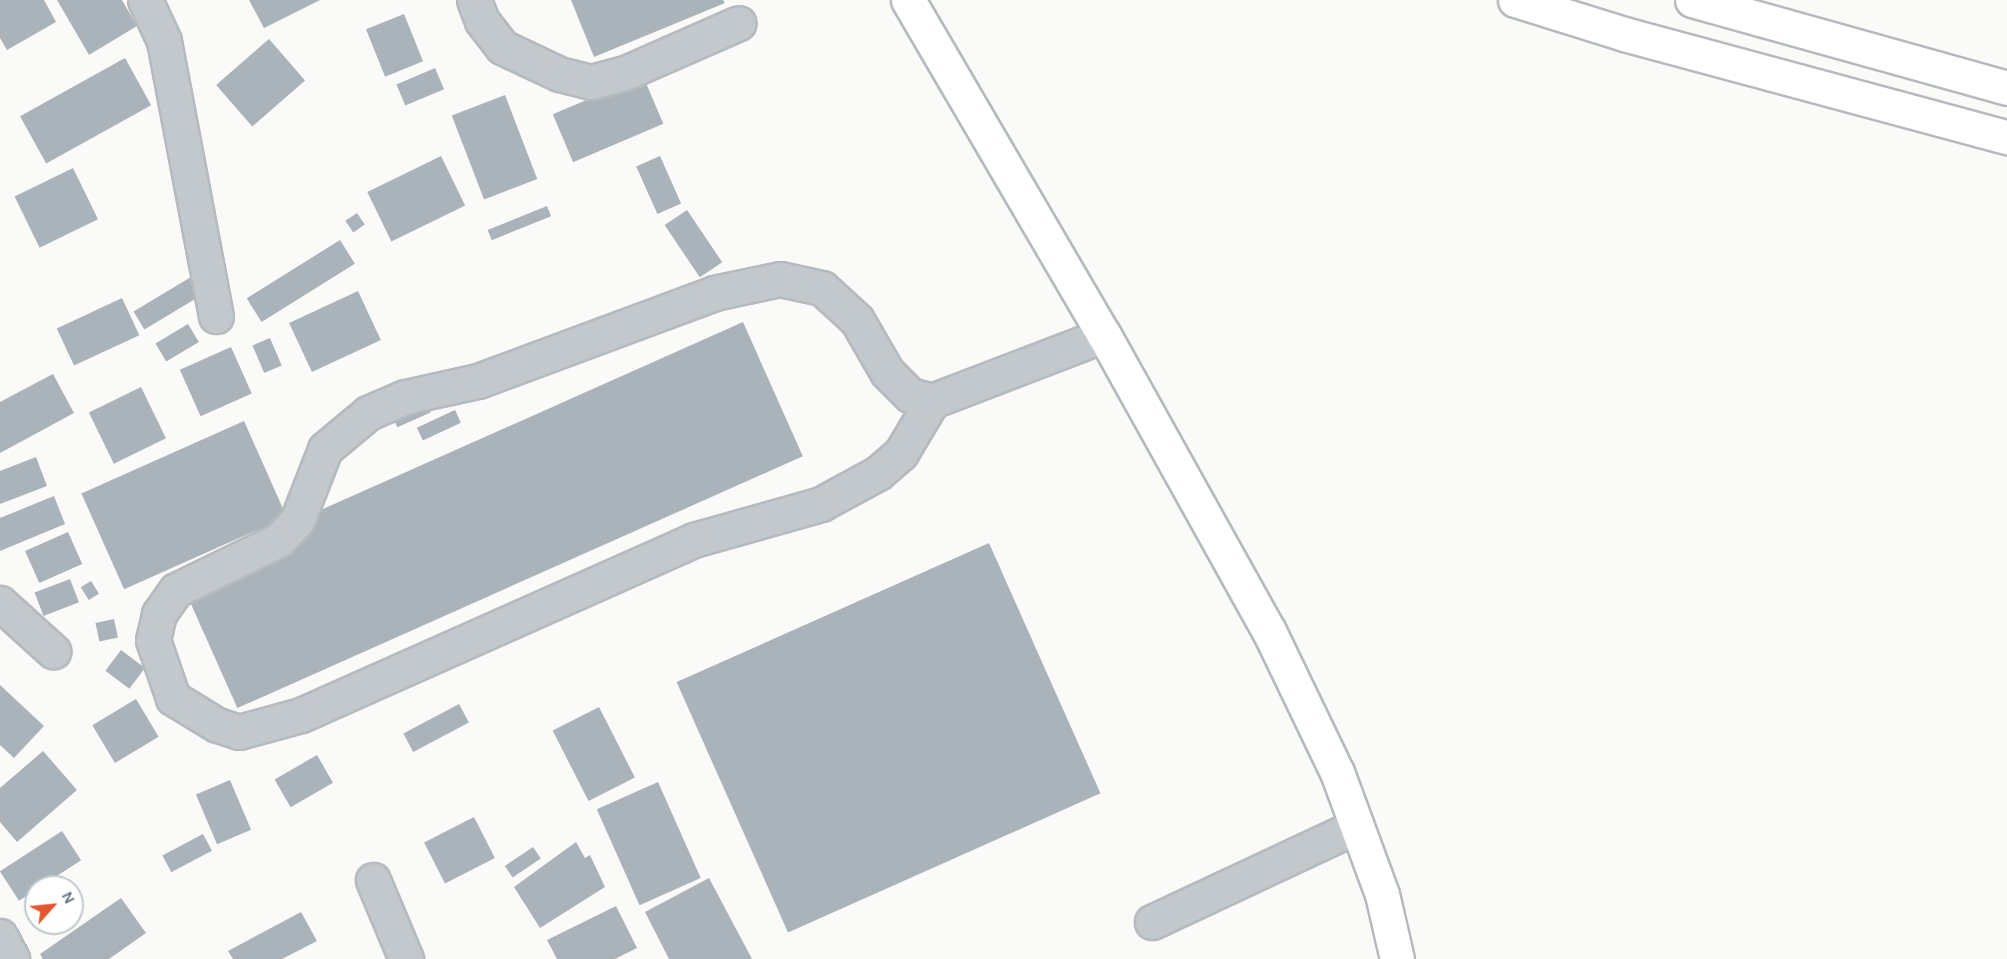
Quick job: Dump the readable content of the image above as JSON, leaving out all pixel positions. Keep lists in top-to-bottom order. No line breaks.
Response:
{"north":"top right"}
